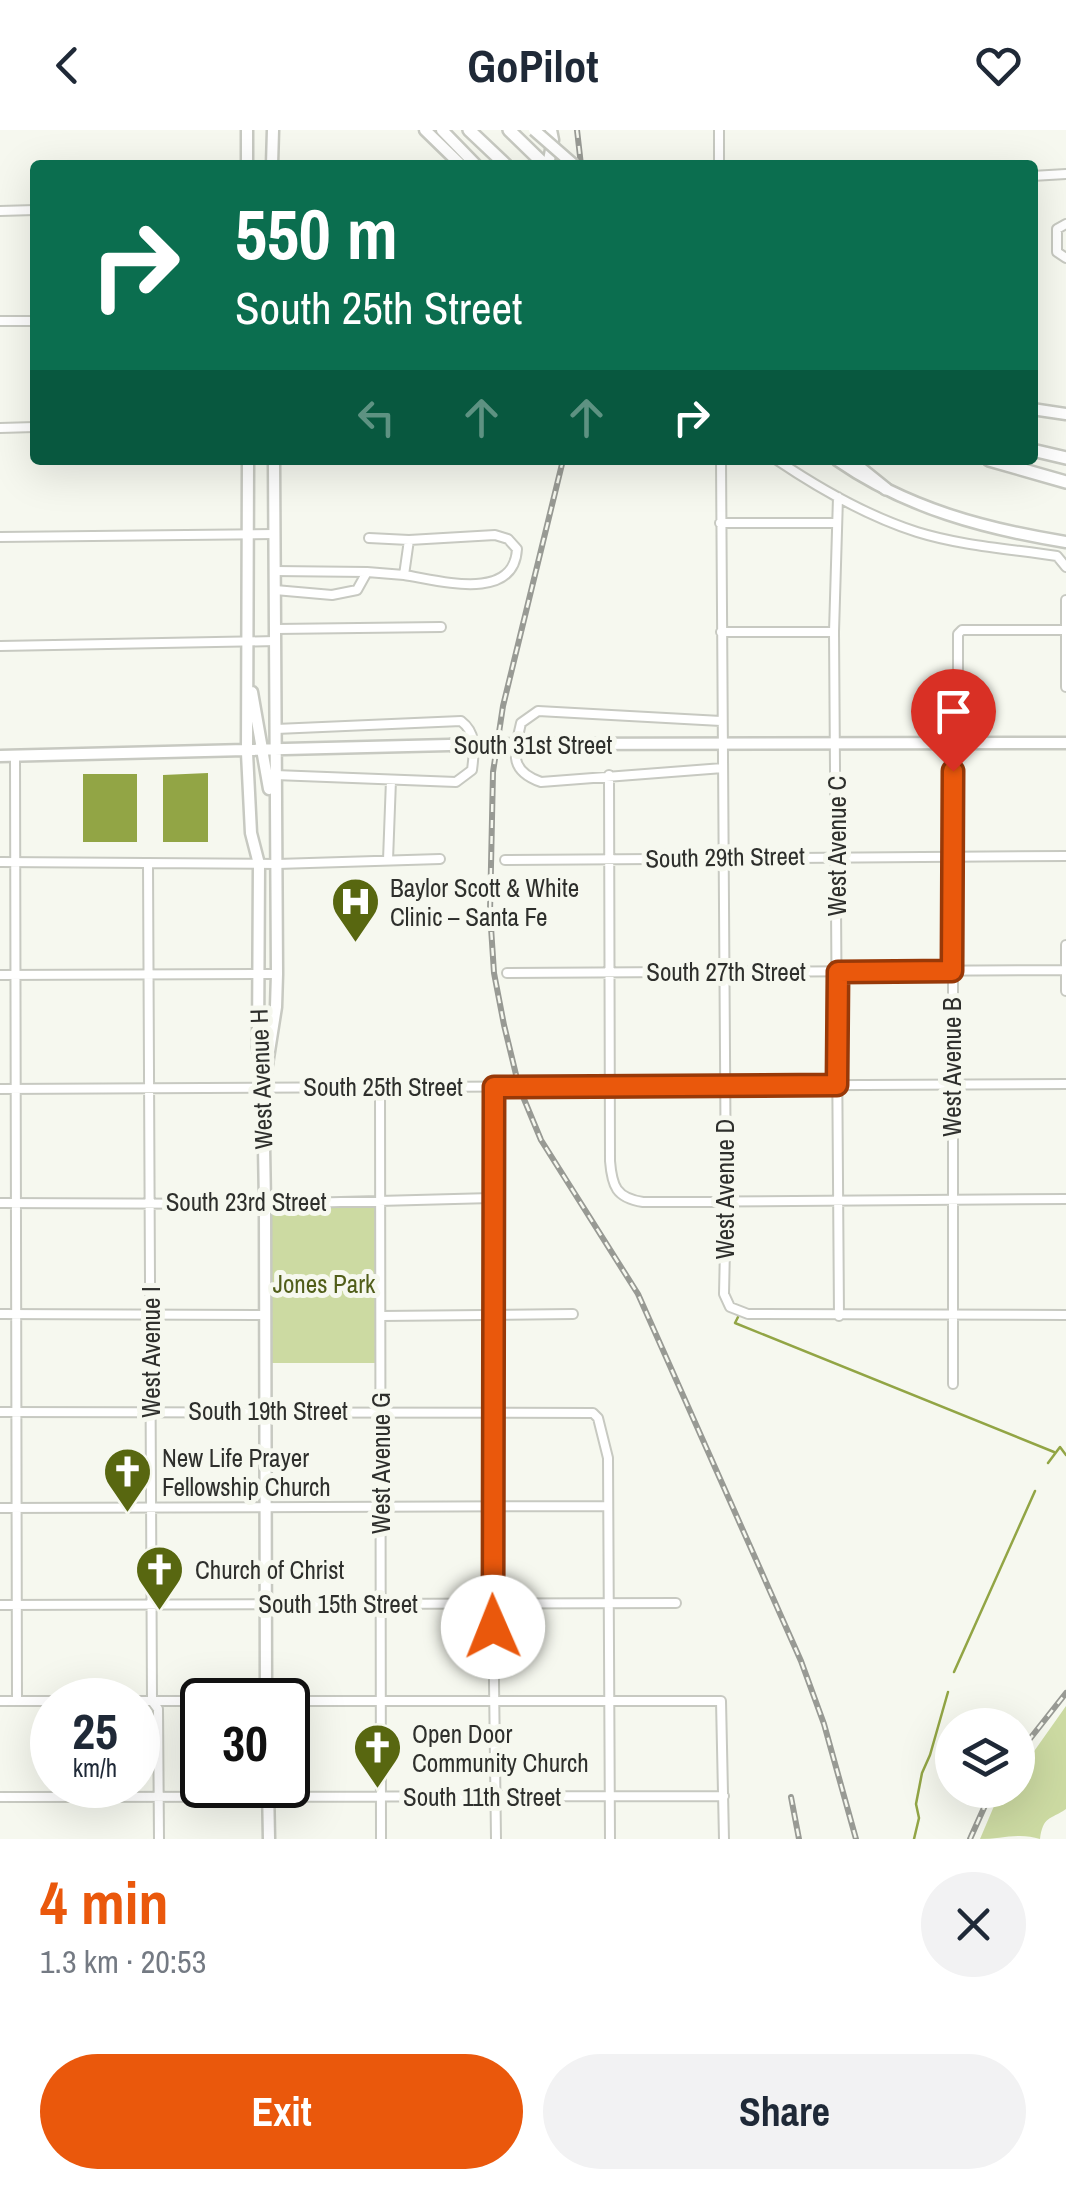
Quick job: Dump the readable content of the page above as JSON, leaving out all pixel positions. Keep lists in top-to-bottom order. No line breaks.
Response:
{"streets":{"main road":["South 31st Street","West Avenue H"],"street":["West Avenue C","South 29th Street","South 27th Street","West Avenue B","South 25th Street","West Avenue D","South 23rd Street","West Avenue I","South 19th Street","West Avenue G","South 15th Street","South 11th Street"]},"crossings":[["South 31st Street","West Avenue C"],["South 31st Street","West Avenue B"],["South 31st Street","West Avenue H"],["South 31st Street","West Avenue D"],["West Avenue C","South 29th Street"],["West Avenue C","South 27th Street"],["West Avenue C","South 25th Street"],["West Avenue C","West Avenue D"],["South 29th Street","West Avenue B"],["South 29th Street","West Avenue D"],["South 27th Street","West Avenue B"],["South 27th Street","West Avenue D"],["West Avenue B","South 25th Street"],["West Avenue H","South 25th Street"],["West Avenue H","South 23rd Street"],["West Avenue H","South 19th Street"],["West Avenue H","South 15th Street"],["South 25th Street","West Avenue D"],["South 25th Street","West Avenue I"],["South 25th Street","West Avenue G"],["South 23rd Street","West Avenue I"],["South 23rd Street","West Avenue G"],["West Avenue I","South 19th Street"],["West Avenue I","South 15th Street"],["South 19th Street","West Avenue G"],["West Avenue G","South 15th Street"],["West Avenue G","South 11th Street"]],"parks":["Jones Park"],"places":{"hospital":["Baylor Scott & White Clinic – Santa Fe"],"church":["New Life Prayer Fellowship Church","Church of Christ","Open Door Community Church"]},"page":{"header":"GoPilot","turn":["550 m","South 25th Street"],"speed":"25 km/h","limit":"30","heading":["4 min","1.3 km · 20:53"],"buttons":["Exit","Share"]}}
